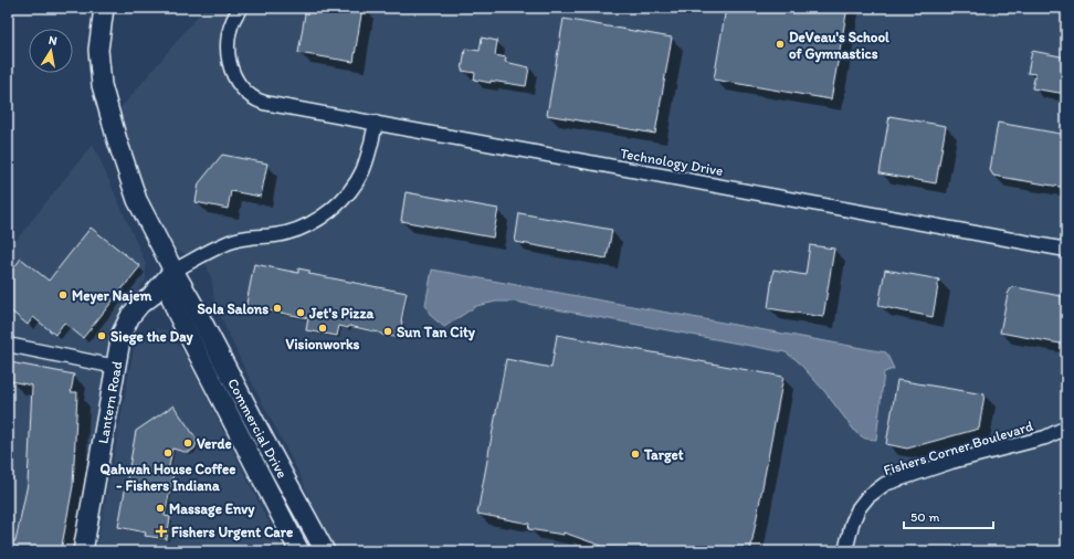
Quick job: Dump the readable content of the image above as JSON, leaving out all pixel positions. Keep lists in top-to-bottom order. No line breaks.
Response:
{"streets":{"street":["Technology Drive","Lantern Road","Commercial Drive","Fishers Corner Boulevard"]},"crossings":[["Lantern Road","Commercial Drive"]],"places":{"other":["DeVeau's School of Gymnastics","Meyer Najem","Sola Salons","Jet's Pizza","Visionworks","Sun Tan City","Siege the Day","Verde","Qahwah House Coffee - Fishers Indiana","Target","Massage Envy"],"health":["Fishers Urgent Care"]},"scale_bar":"50 m","north":"top"}
